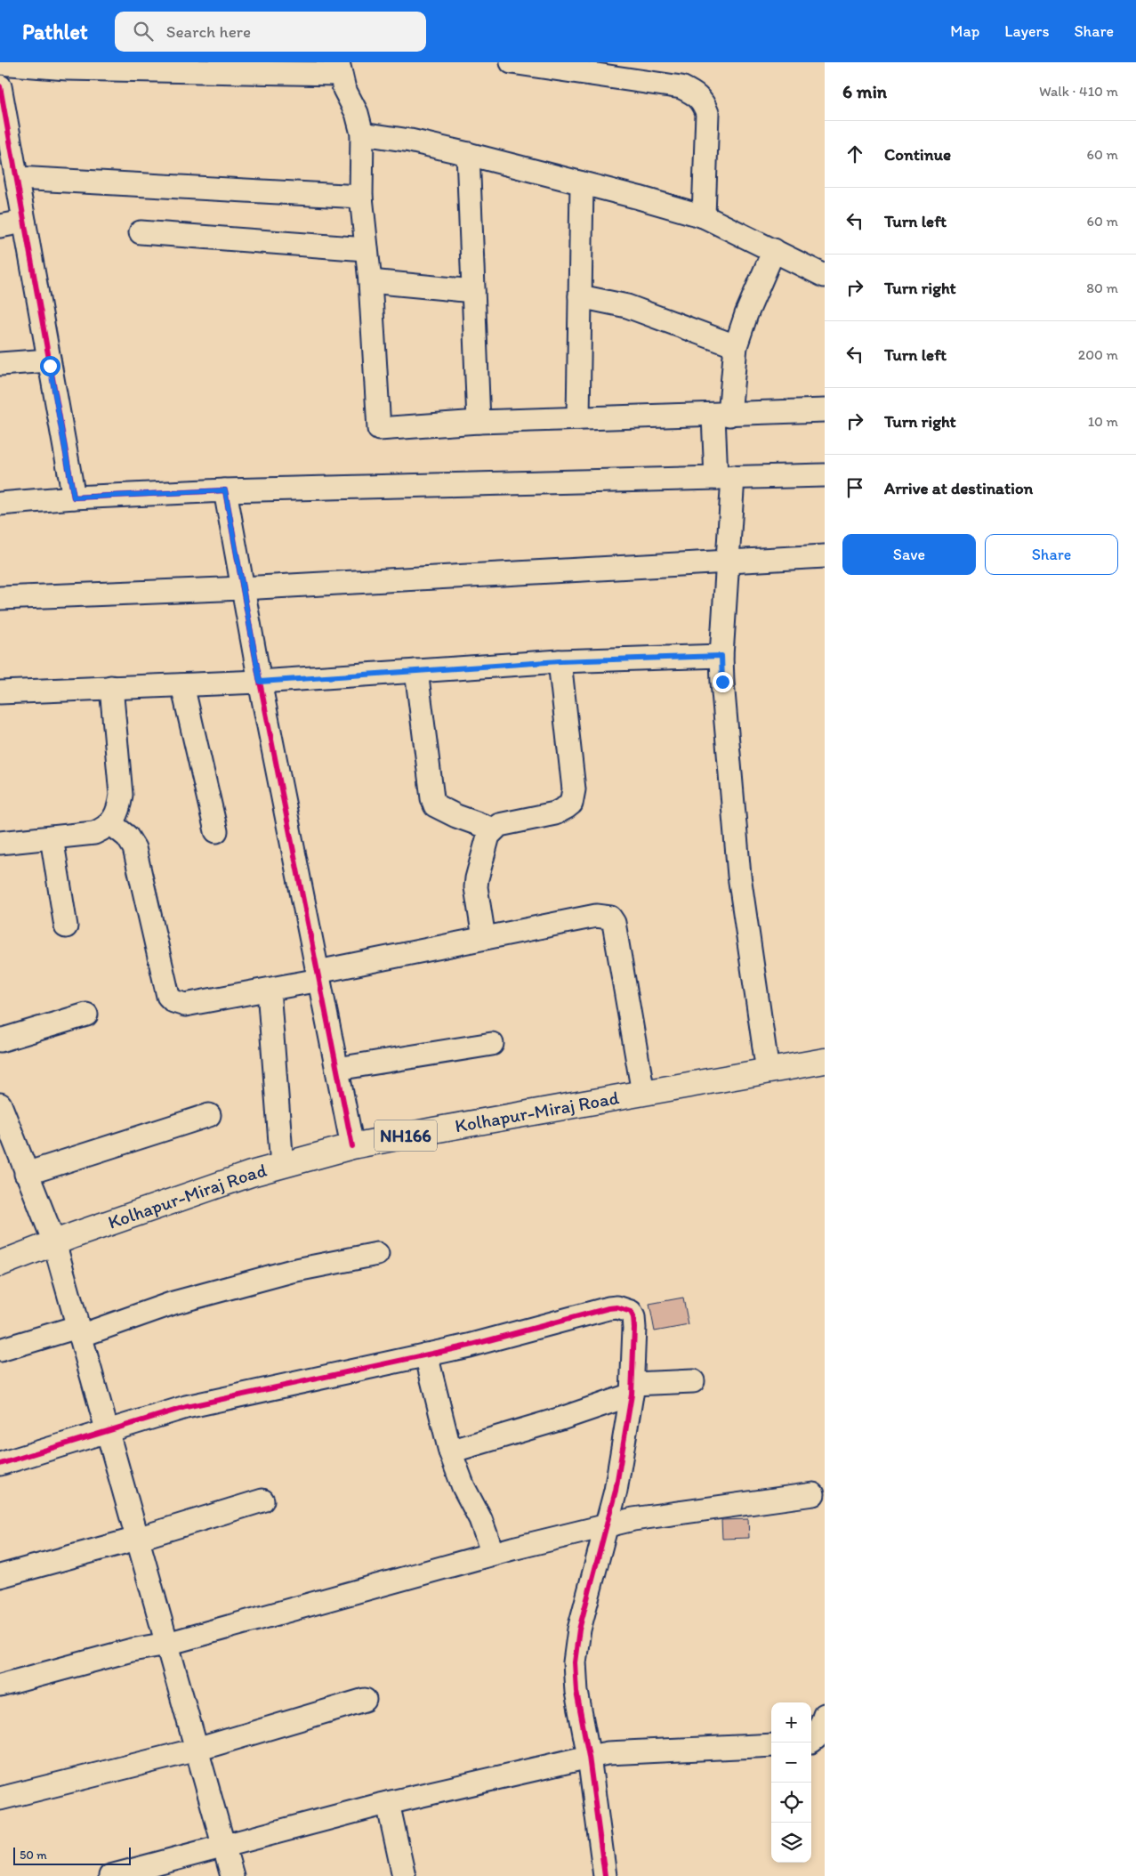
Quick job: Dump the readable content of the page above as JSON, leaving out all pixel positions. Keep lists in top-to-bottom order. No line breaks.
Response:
{"streets":{"highway":["Kolhapur-Miraj Road","NH166"]},"scale_bar":"50 m","page":{"header":"Pathlet","search":"Search here","nav":["Map","Layers","Share"],"heading":["6 min","Walk · 410 m"],"list":[["Continue","60 m"],["Turn left","60 m"],["Turn right","80 m"],["Turn left","200 m"],["Turn right","10 m"],"Arrive at destination"],"buttons":["Save","Share"],"map_buttons":["+","−"],"scale":"50 m"}}
